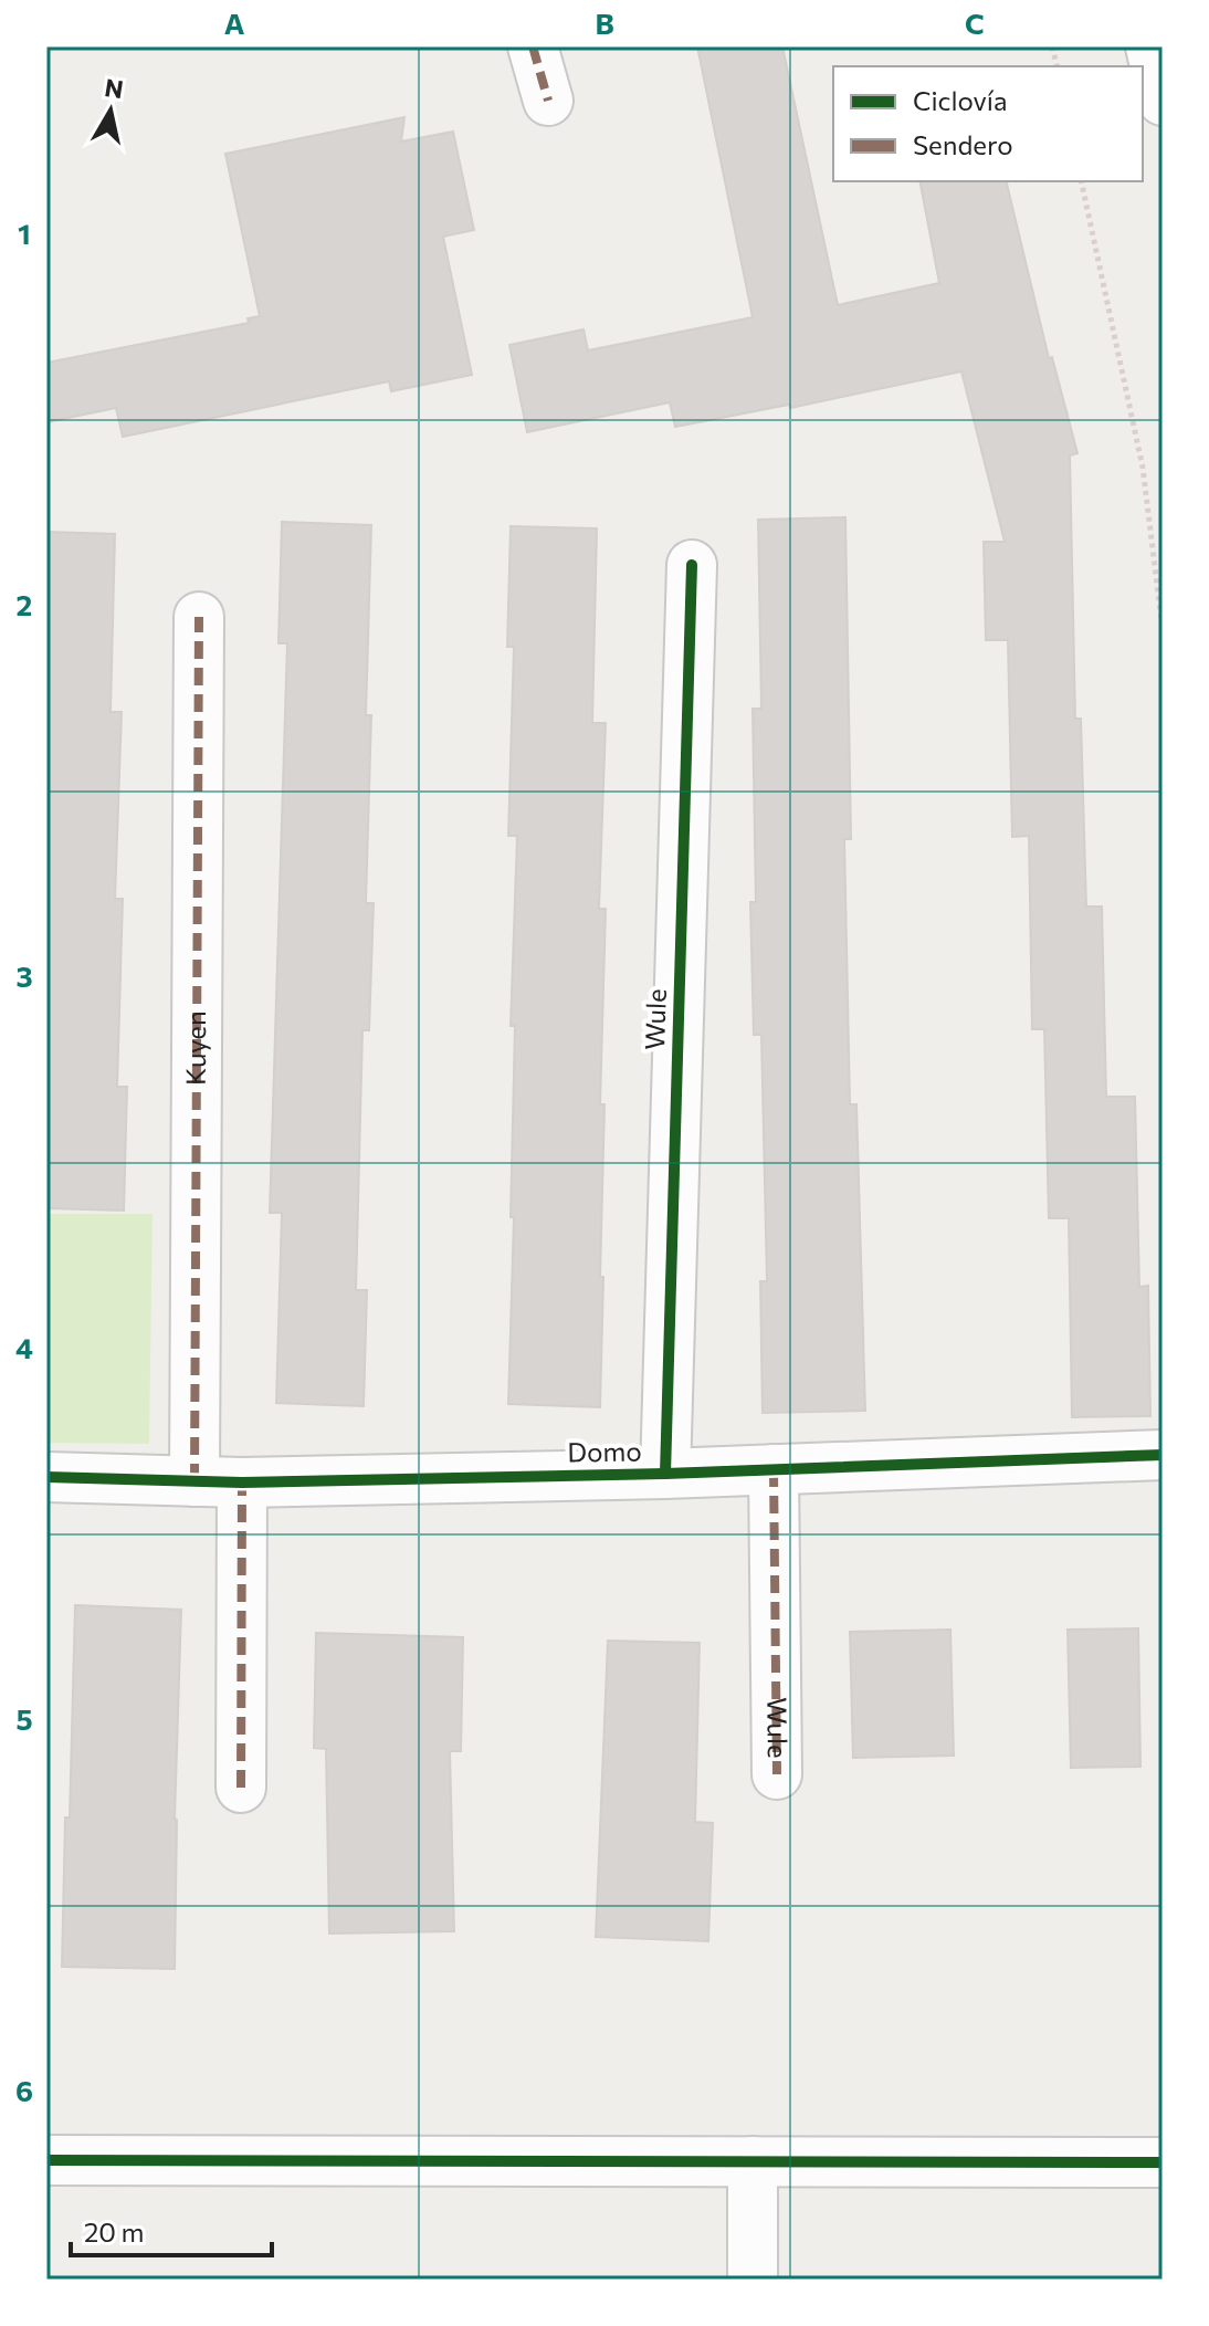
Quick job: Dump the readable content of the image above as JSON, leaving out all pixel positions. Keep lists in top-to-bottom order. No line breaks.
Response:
{"streets":{"street":["Wule","Kuyen","Domo"]},"crossings":[["Wule","Domo"],["Kuyen","Domo"]],"legend":["Ciclovía","Sendero"],"scale_bar":"20 m","north":"top","grid":{"columns":["A","B","C"],"rows":["1","2","3","4","5","6"]}}
